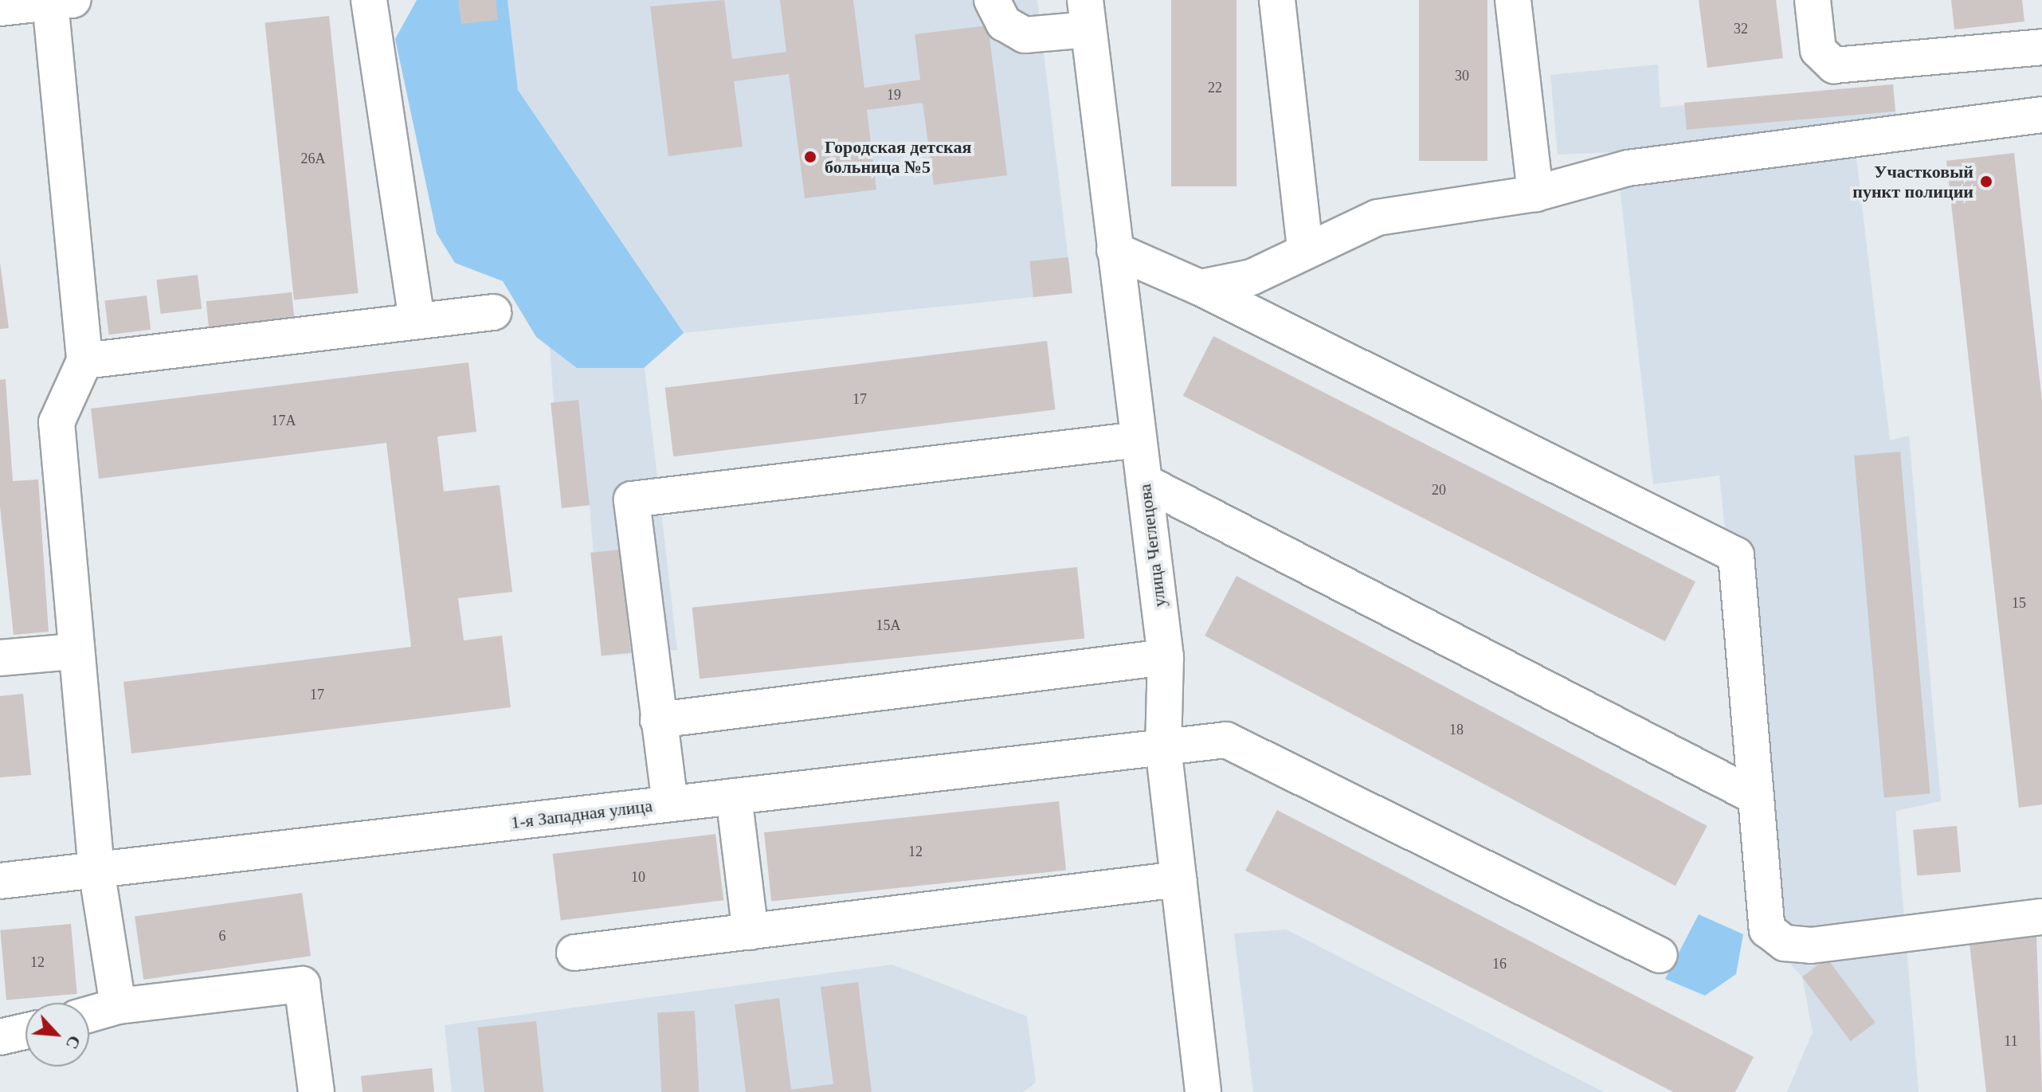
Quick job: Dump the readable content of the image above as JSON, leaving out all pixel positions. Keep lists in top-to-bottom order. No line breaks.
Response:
{"streets":{"street":["улица Чеглецова","1-я Западная улица"]},"crossings":[["улица Чеглецова","1-я Западная улица"]],"places":["Городская детская больница №5","Участковый пункт полиции"],"house_numbers":["32","30","22","19","26А","17","17А","20","15","15А","17","18","12","10","6","12","16","11"],"north":"bottom right"}
